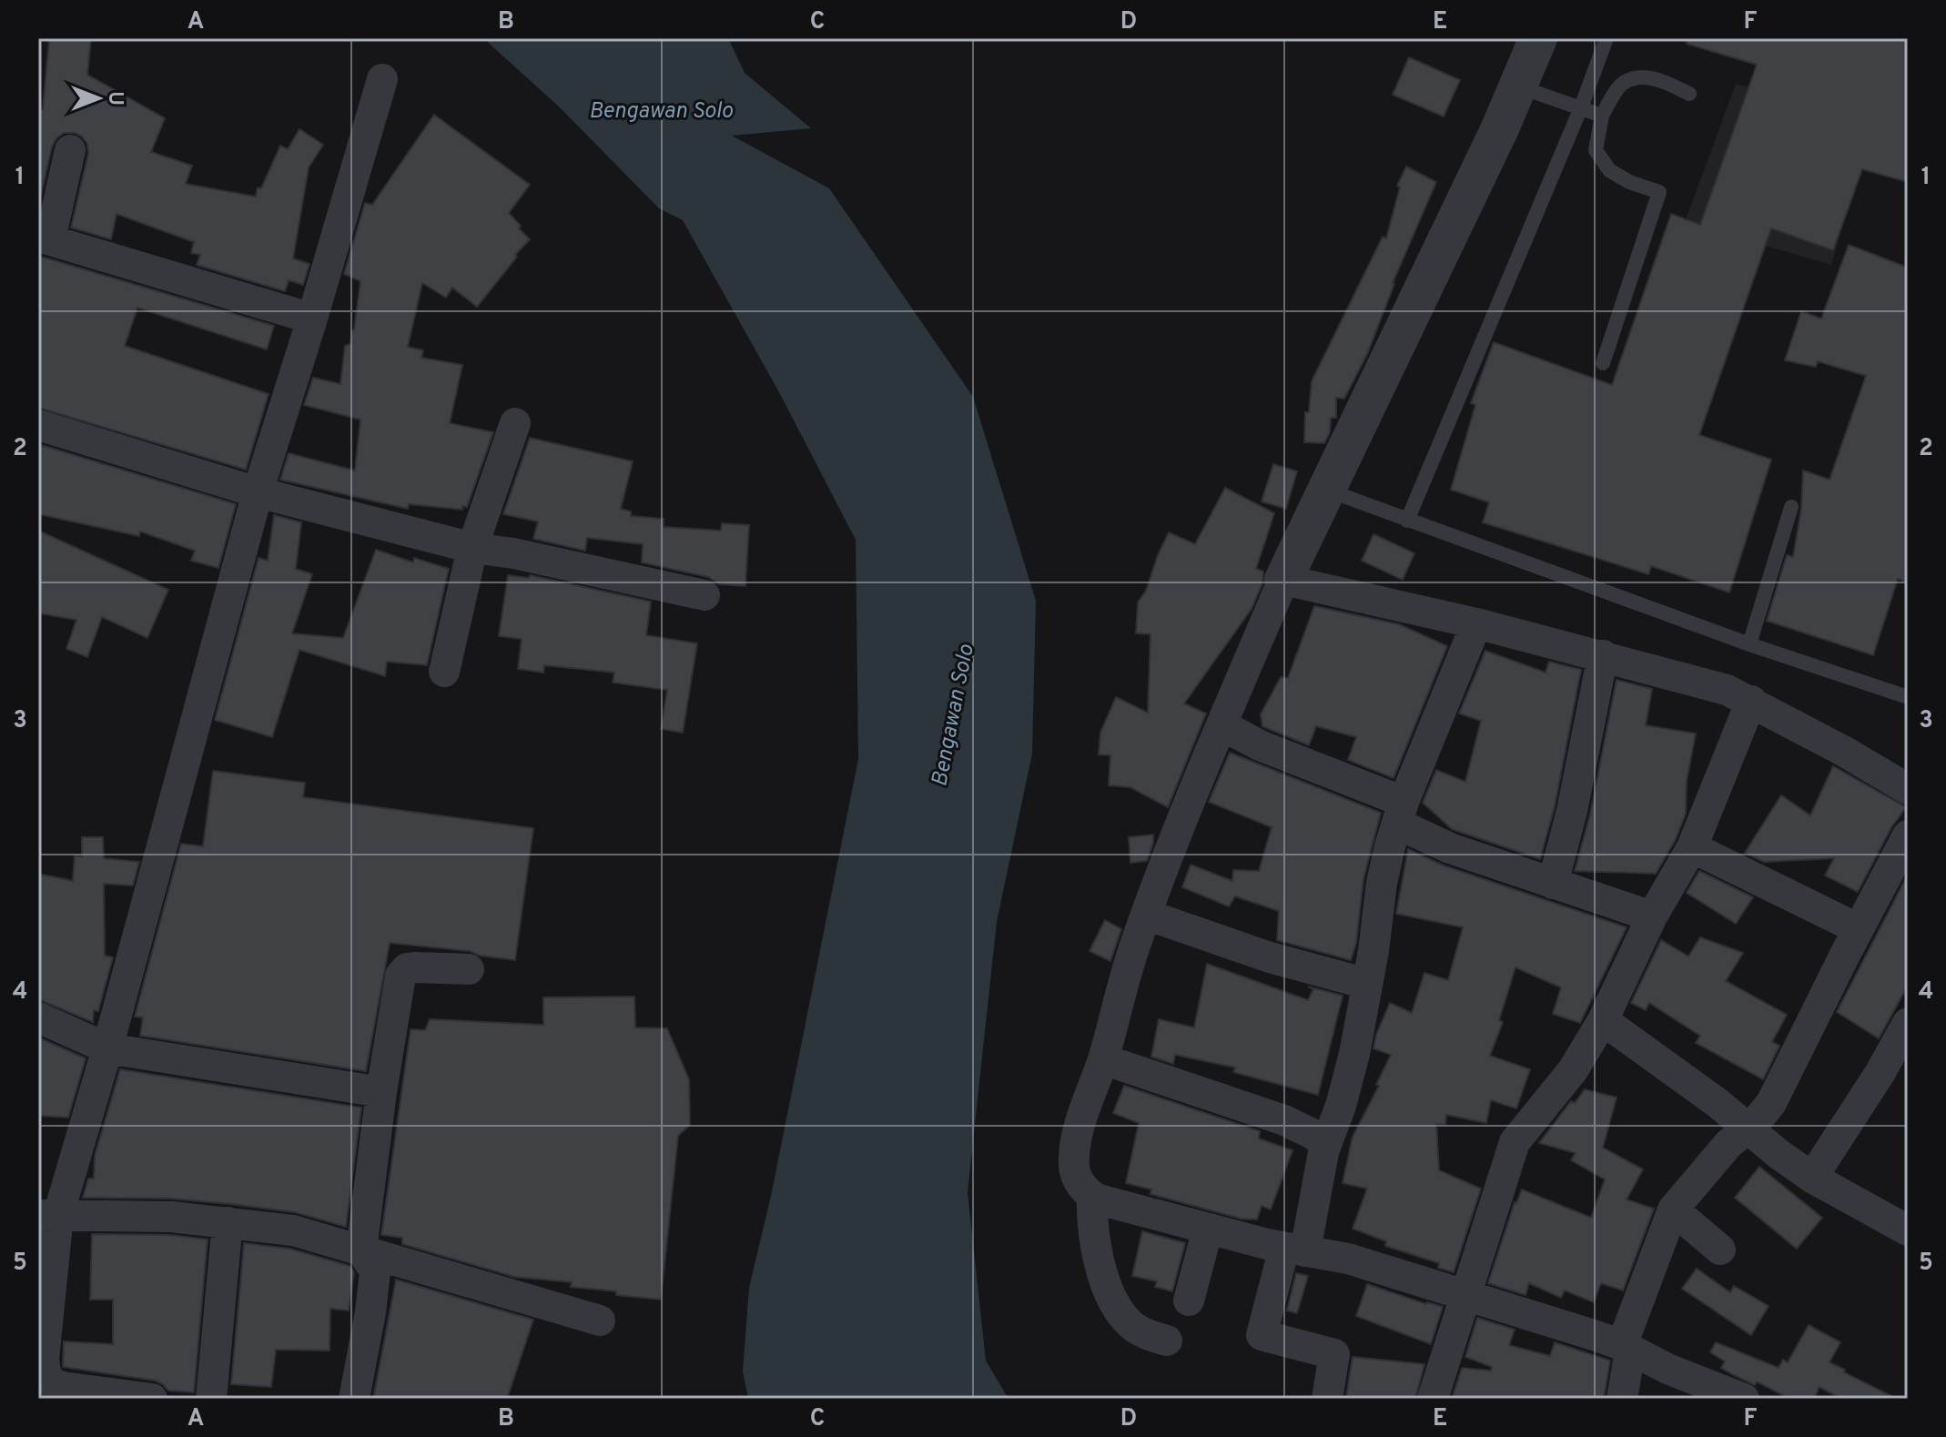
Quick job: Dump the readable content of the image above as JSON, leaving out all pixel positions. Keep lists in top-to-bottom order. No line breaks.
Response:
{"water":["Bengawan Solo"],"north":"right","grid":{"columns":["A","B","C","D","E","F"],"rows":["1","2","3","4","5"]}}
